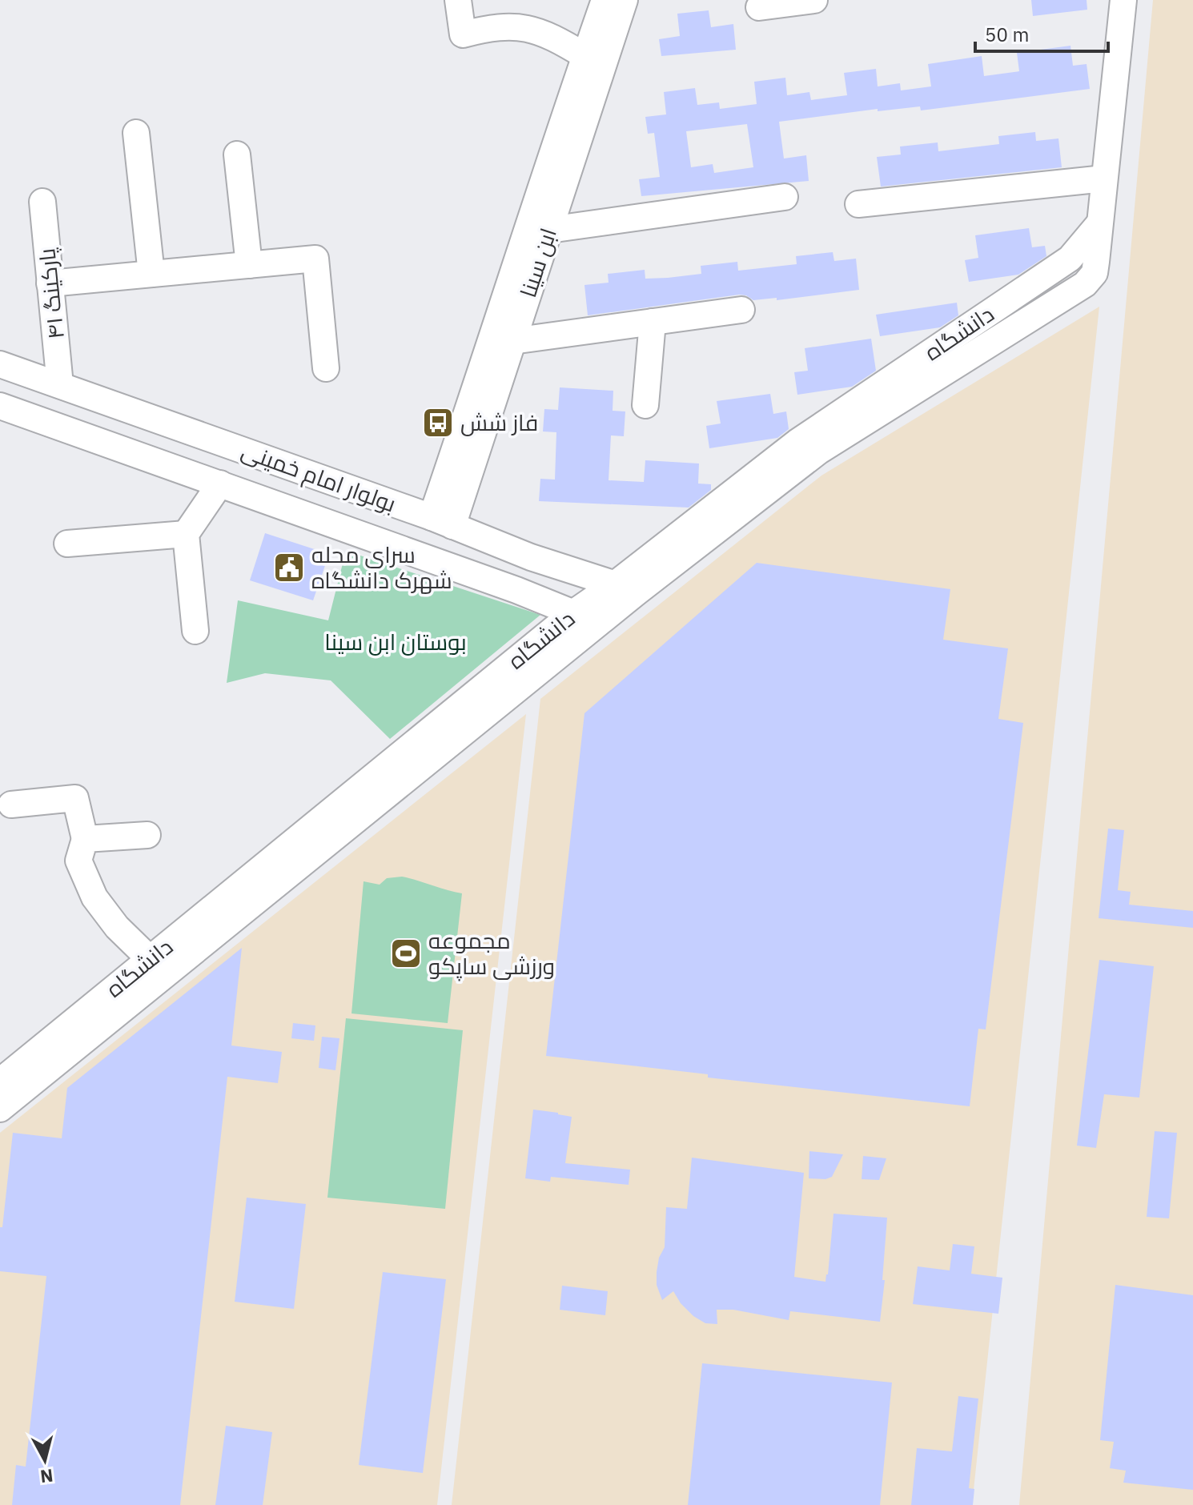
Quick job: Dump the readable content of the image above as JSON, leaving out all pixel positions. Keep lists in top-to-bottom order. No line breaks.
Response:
{"streets":{"street":["ابن سینا","پارکینگ ۴۱","دانشگاه","بولوار امام خمینی"]},"crossings":[["ابن سینا","بولوار امام خمینی"],["پارکینگ ۴۱","بولوار امام خمینی"],["دانشگاه","بولوار امام خمینی"]],"parks":["بوستان ابن سینا"],"places":{"bus stop":["فاز شش"],"public building":["سرای محله شهرک دانشگاه"],"sports":["مجموعه ورزشی ساپکو"]},"scale_bar":"50 m","north":"bottom"}
